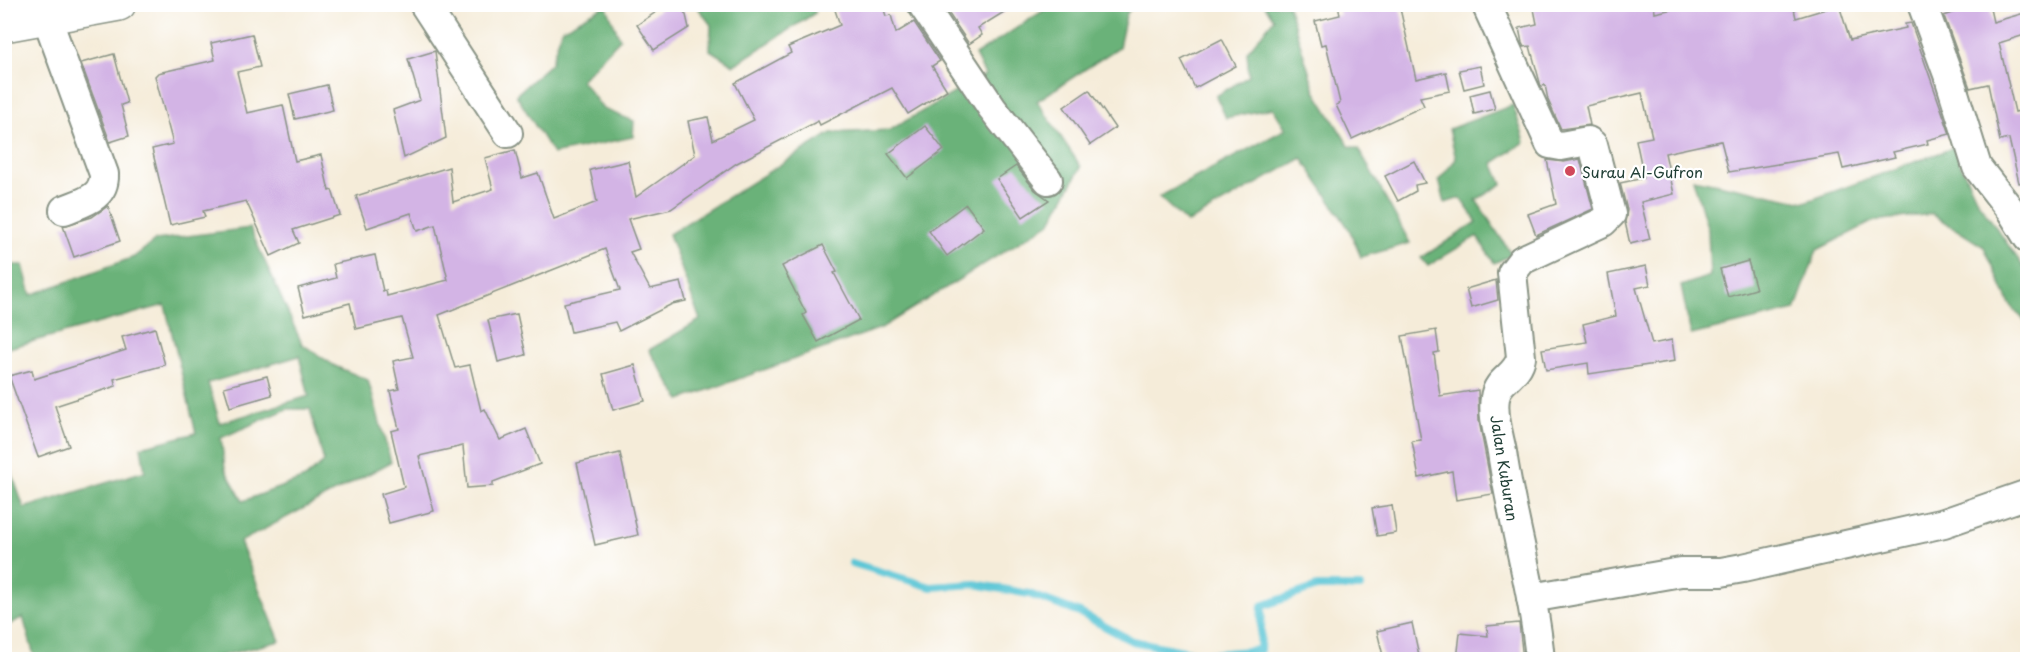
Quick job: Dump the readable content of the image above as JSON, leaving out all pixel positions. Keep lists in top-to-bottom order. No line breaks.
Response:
{"streets":{"street":["Jalan Kuburan"]},"places":["Surau Al-Gufron"]}
